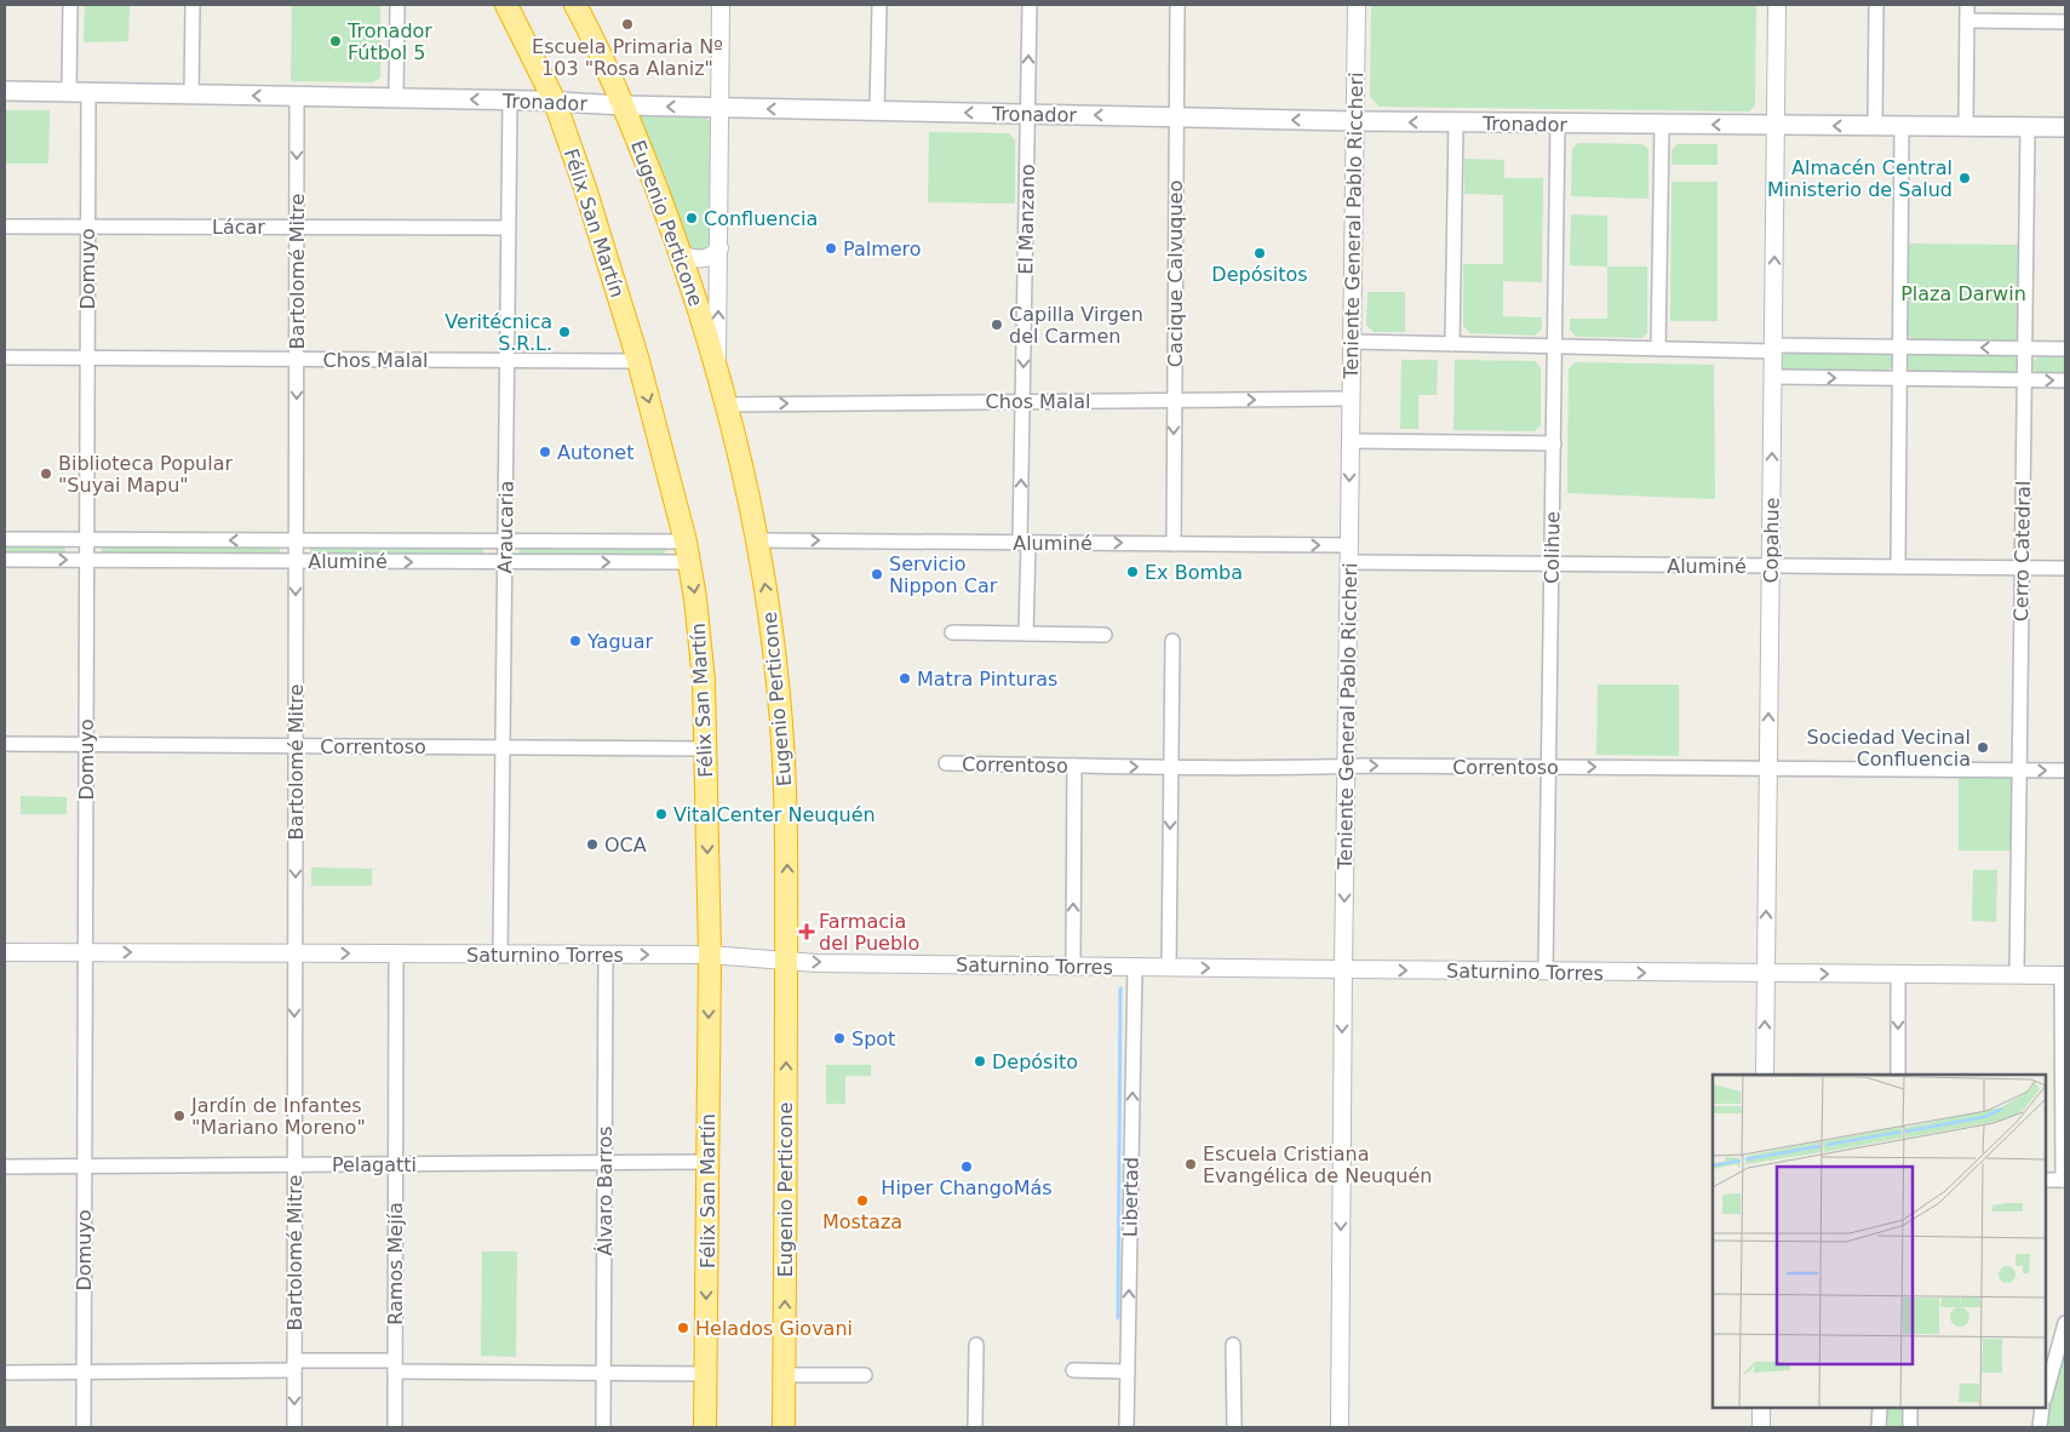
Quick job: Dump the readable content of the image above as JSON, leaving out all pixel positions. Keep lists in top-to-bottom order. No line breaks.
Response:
{"streets":{"highway":["Félix San Martín","Eugenio Perticone"],"main road":["Tronador"],"street":["El Manzano","Teniente General Pablo Riccheri","Lácar","Domuyo","Bartolomé Mitre","Cacique Calvuqueo","Chos Malal","Araucaria","Copahue","Aluminé","Colihue","Cerro Catedral","Correntoso","Saturnino Torres","Pelagatti","Álvaro Barros","Libertad","Ramos Mejía"]},"crossings":[["Tronador","El Manzano"],["Tronador","Félix San Martín"],["Tronador","Eugenio Perticone"],["Tronador","Teniente General Pablo Riccheri"],["Tronador","Domuyo"],["Tronador","Bartolomé Mitre"],["Tronador","Cacique Calvuqueo"],["Tronador","Araucaria"],["Tronador","Copahue"],["Tronador","Colihue"],["Tronador","Cerro Catedral"],["El Manzano","Chos Malal"],["El Manzano","Aluminé"],["Félix San Martín","Chos Malal"],["Félix San Martín","Aluminé"],["Félix San Martín","Correntoso"],["Félix San Martín","Saturnino Torres"],["Félix San Martín","Pelagatti"],["Eugenio Perticone","Chos Malal"],["Eugenio Perticone","Aluminé"],["Eugenio Perticone","Saturnino Torres"],["Teniente General Pablo Riccheri","Chos Malal"],["Teniente General Pablo Riccheri","Aluminé"],["Teniente General Pablo Riccheri","Correntoso"],["Teniente General Pablo Riccheri","Saturnino Torres"],["Lácar","Domuyo"],["Lácar","Bartolomé Mitre"],["Lácar","Araucaria"],["Domuyo","Chos Malal"],["Domuyo","Aluminé"],["Domuyo","Correntoso"],["Domuyo","Saturnino Torres"],["Domuyo","Pelagatti"],["Bartolomé Mitre","Chos Malal"],["Bartolomé Mitre","Aluminé"],["Bartolomé Mitre","Correntoso"],["Bartolomé Mitre","Saturnino Torres"],["Bartolomé Mitre","Pelagatti"],["Cacique Calvuqueo","Chos Malal"],["Cacique Calvuqueo","Aluminé"],["Chos Malal","Araucaria"],["Araucaria","Aluminé"],["Araucaria","Correntoso"],["Araucaria","Saturnino Torres"],["Copahue","Aluminé"],["Copahue","Correntoso"],["Copahue","Saturnino Torres"],["Aluminé","Colihue"],["Aluminé","Cerro Catedral"],["Colihue","Correntoso"],["Colihue","Saturnino Torres"],["Cerro Catedral","Correntoso"],["Cerro Catedral","Saturnino Torres"],["Saturnino Torres","Álvaro Barros"],["Saturnino Torres","Libertad"],["Saturnino Torres","Ramos Mejía"],["Pelagatti","Álvaro Barros"],["Pelagatti","Ramos Mejía"]],"one_way":["Tronador","Félix San Martín","Eugenio Perticone","Teniente General Pablo Riccheri","Bartolomé Mitre","Chos Malal","Saturnino Torres","Libertad"],"parks":["Plaza Darwin"],"places":{"other":["Escuela Primaria Nº 103 \"Rosa Alaniz\"","Tronador Fútbol 5","Almacén Central Ministerio de Salud","Confluencia","Palmero","Depósitos","Capilla Virgen del Carmen","Veritécnica S.R.L.","Autonet","Biblioteca Popular \"Suyai Mapu\"","Ex Bomba","Servicio Nippon Car","Yaguar","Matra Pinturas","Sociedad Vecinal Confluencia","VitalCenter Neuquén","OCA","Spot","Depósito","Jardín de Infantes \"Mariano Moreno\"","Escuela Cristiana Evangélica de Neuquén","Hiper ChangoMás","Mostaza","Helados Giovani"],"health":["Farmacia del Pueblo"]}}
